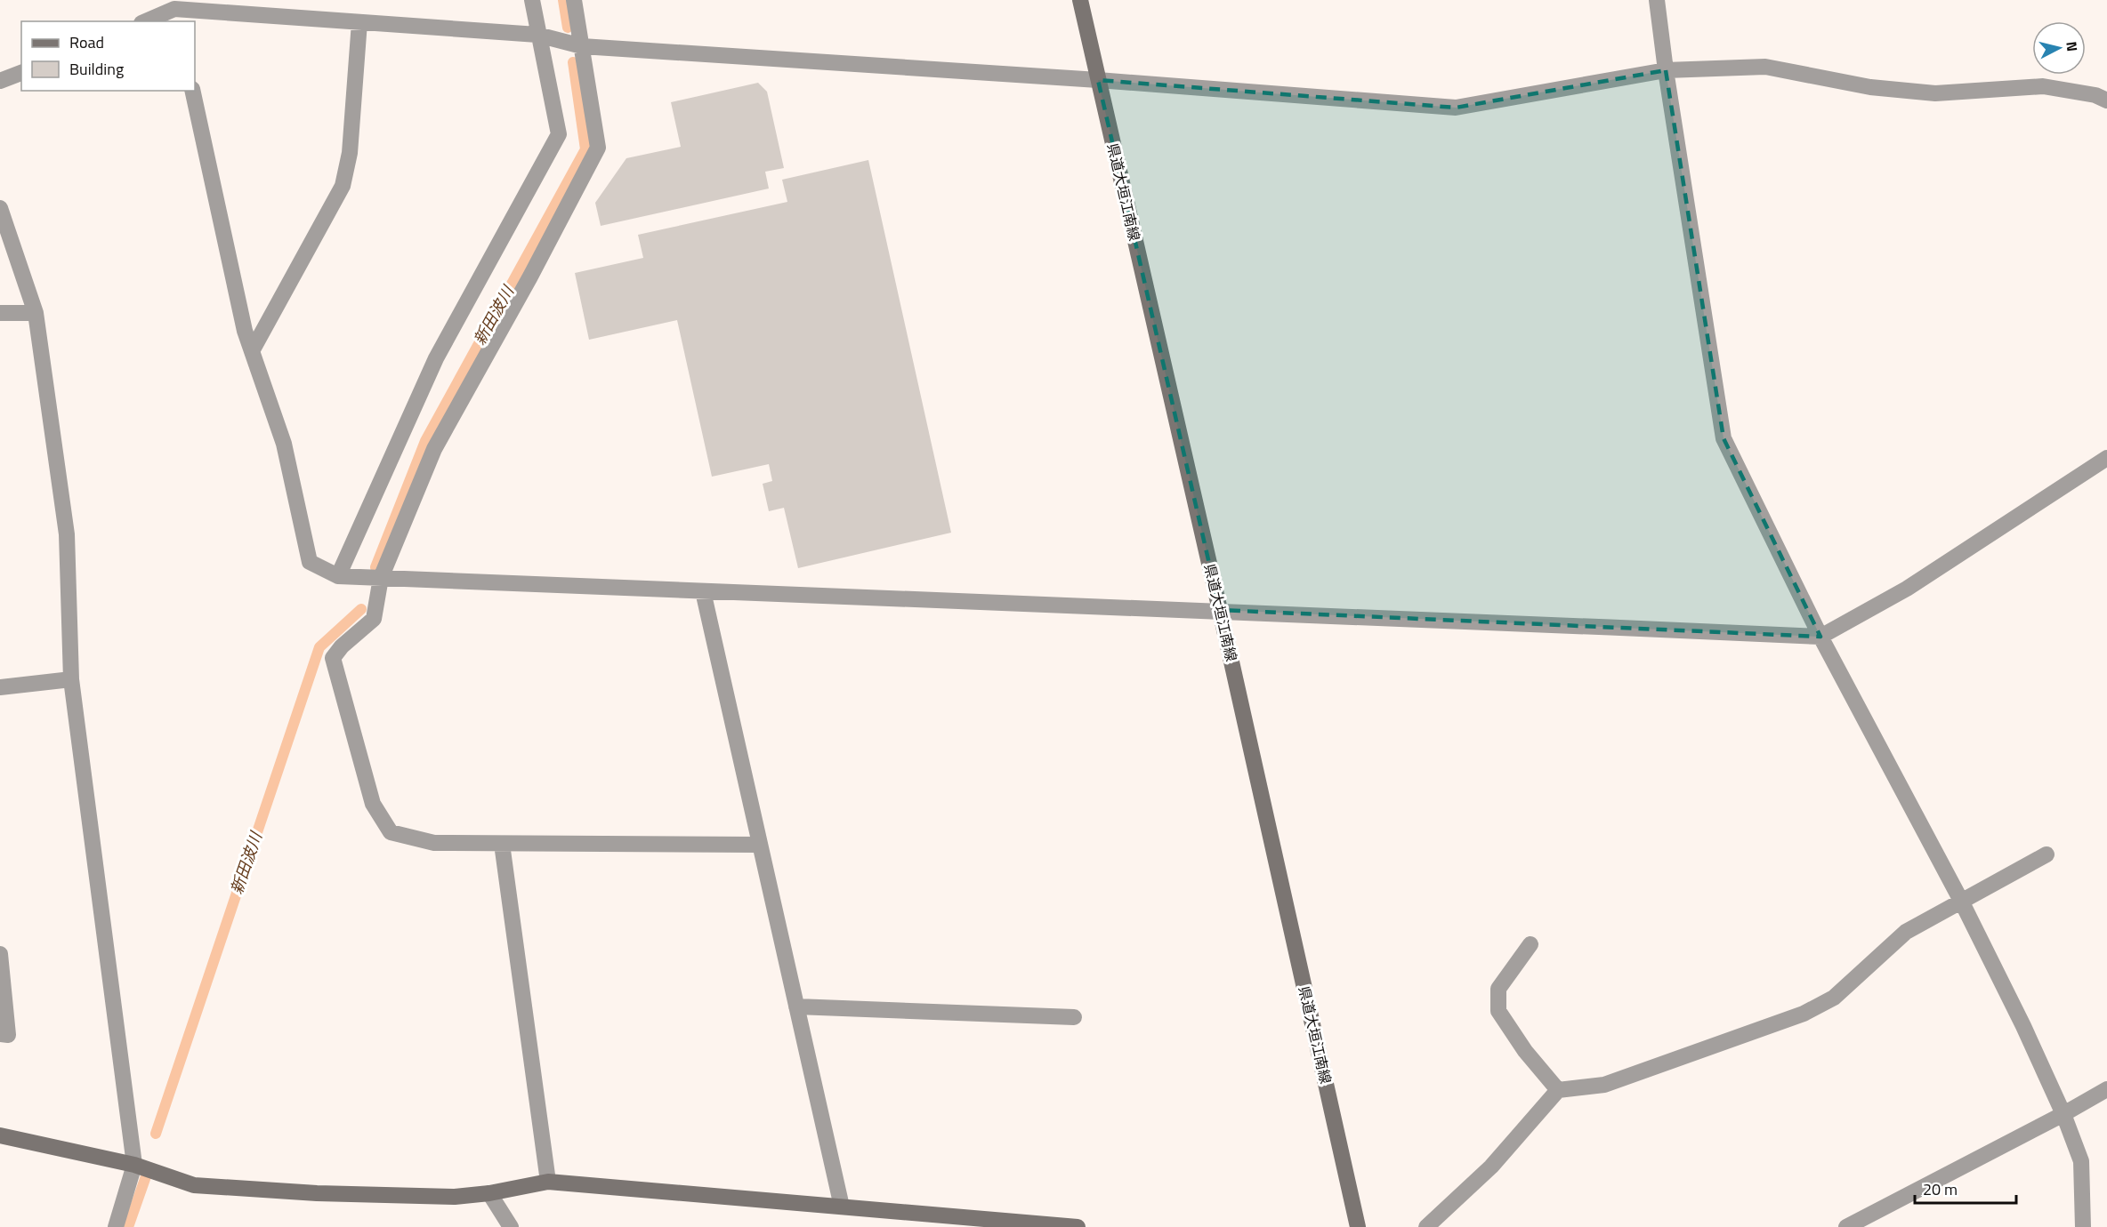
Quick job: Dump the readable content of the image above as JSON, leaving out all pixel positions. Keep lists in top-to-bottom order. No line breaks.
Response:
{"streets":{"main road":["県道大垣江南線"]},"water":["新田波川"],"legend":["Road","Building"],"scale_bar":"20 m","north":"right"}
